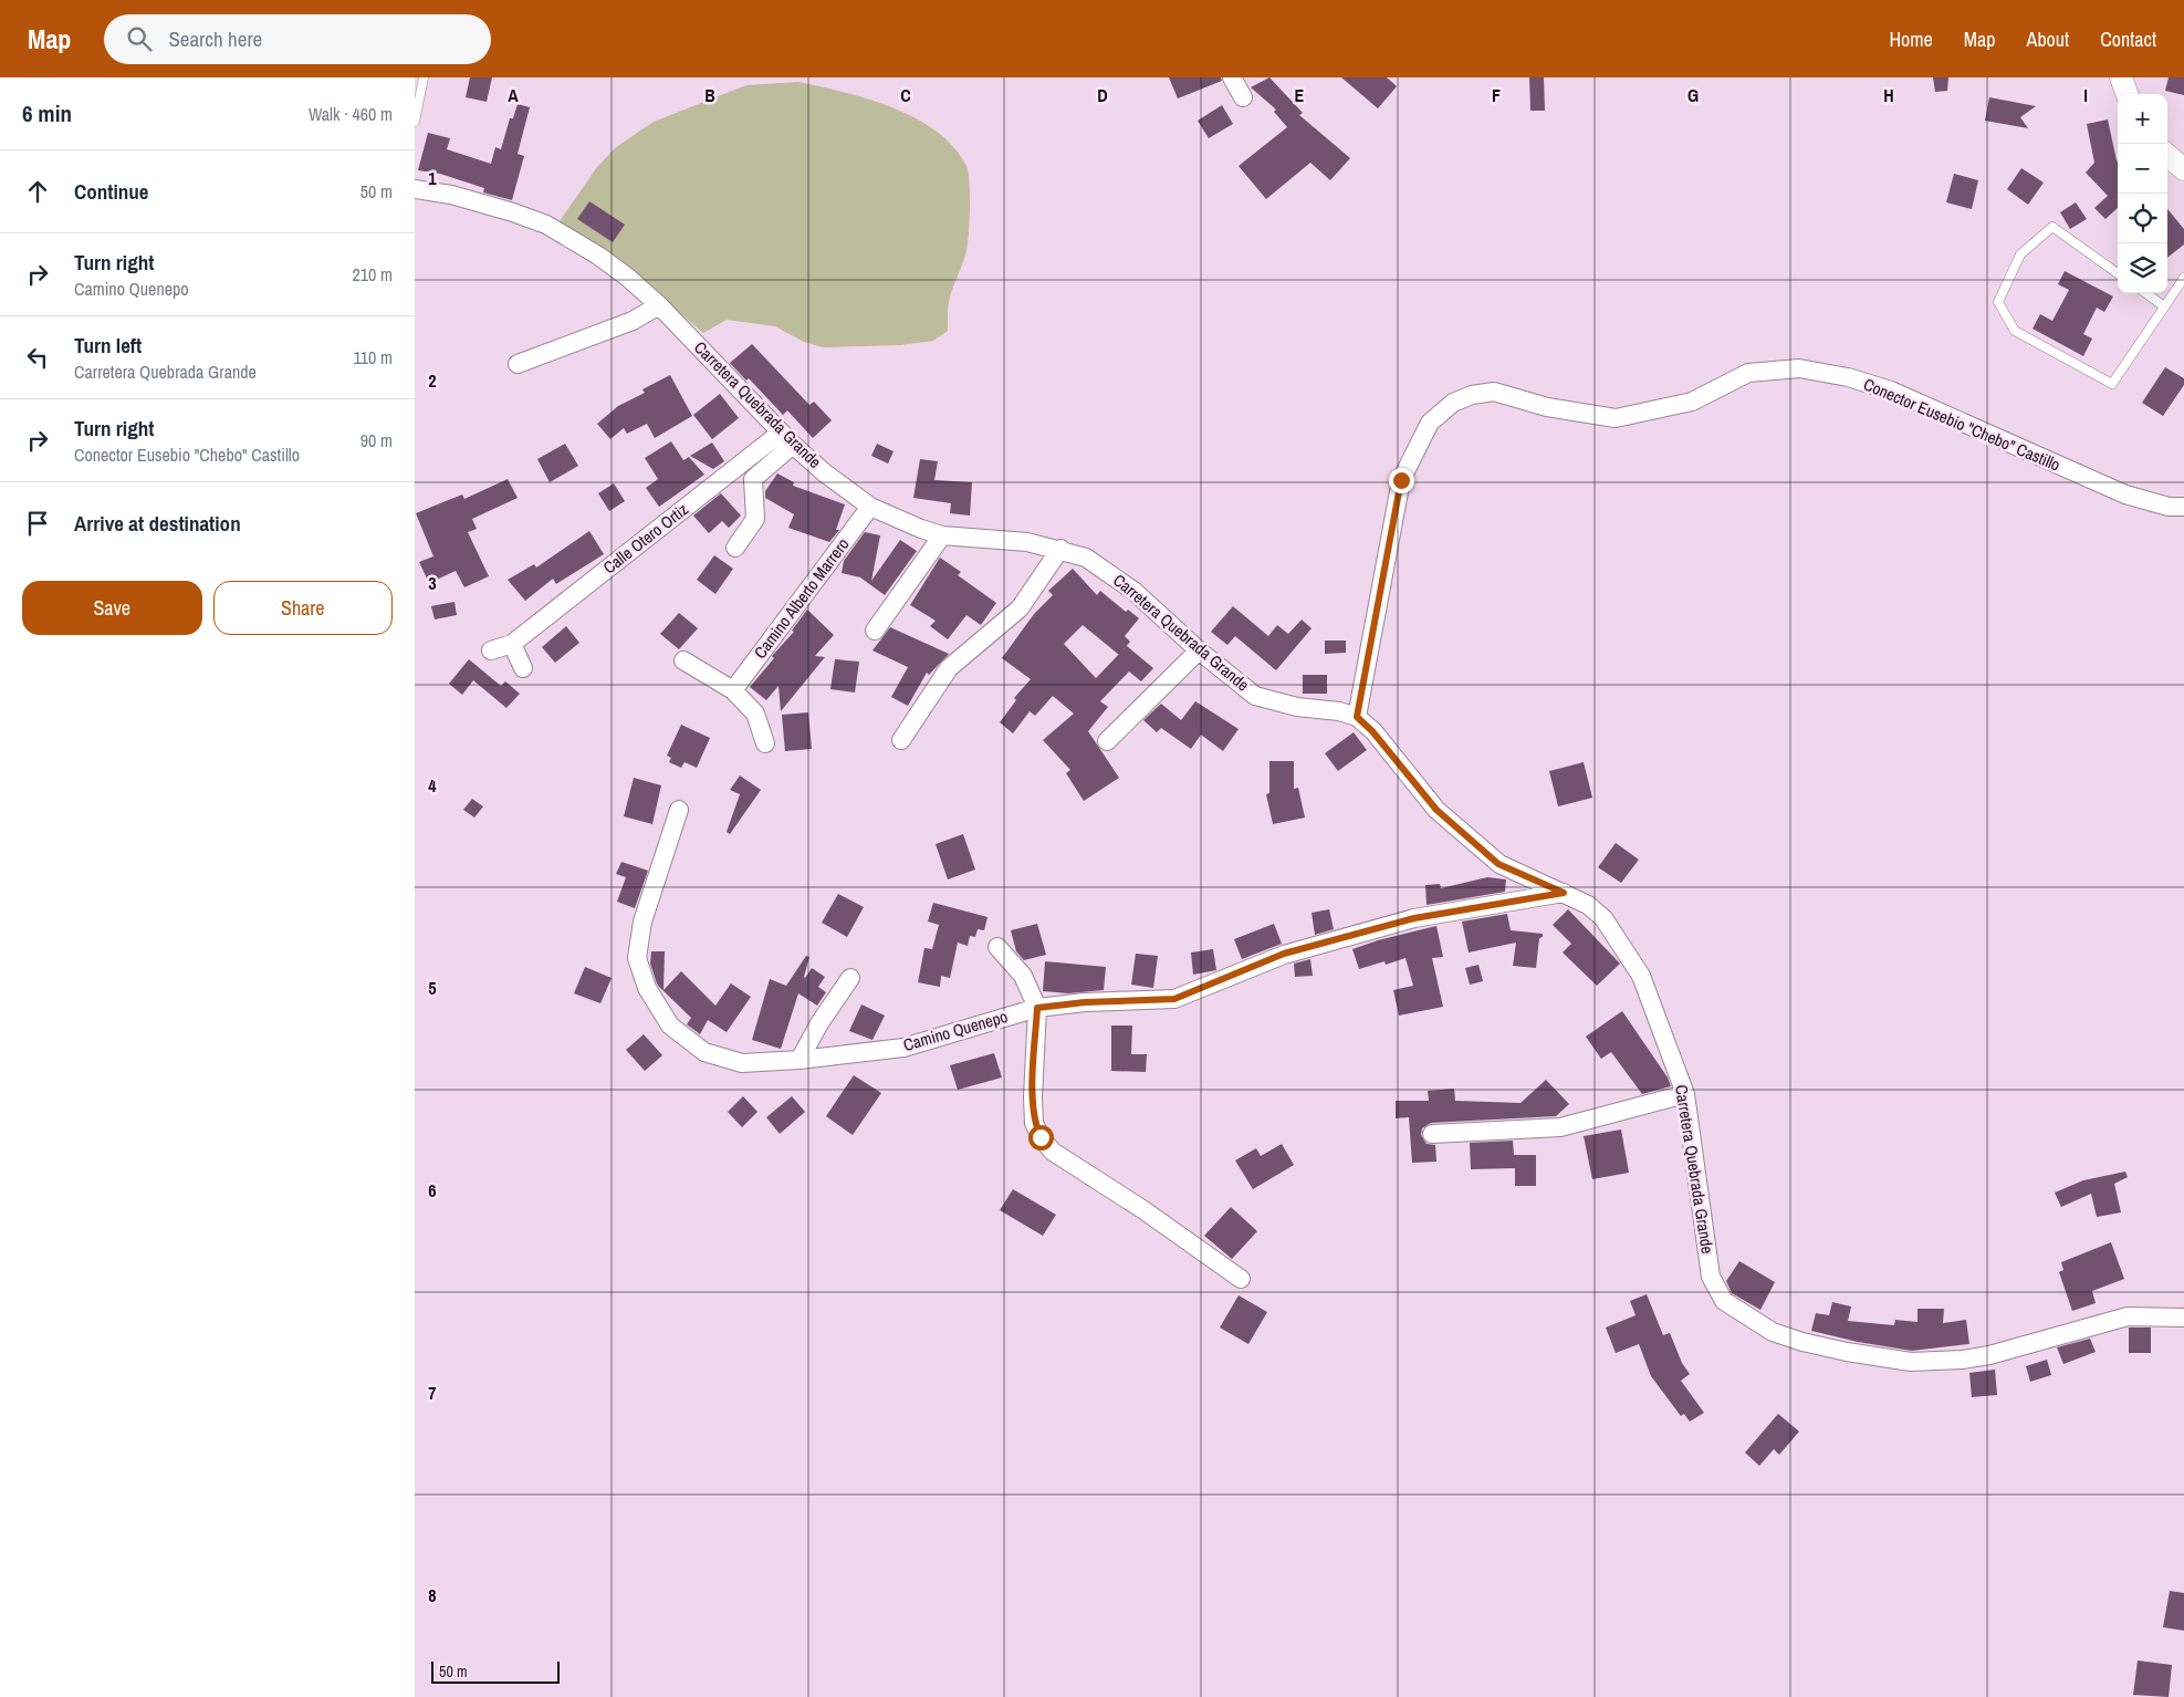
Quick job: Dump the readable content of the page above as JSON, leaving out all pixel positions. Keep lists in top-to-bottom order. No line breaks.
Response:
{"streets":{"street":["Carretera Quebrada Grande","Conector Eusebio \"Chebo\" Castillo","Calle Otero Ortiz","Camino Alberto Marrero","Camino Quenepo"]},"crossings":[["Carretera Quebrada Grande","Conector Eusebio \"Chebo\" Castillo"],["Carretera Quebrada Grande","Calle Otero Ortiz"],["Carretera Quebrada Grande","Camino Alberto Marrero"],["Carretera Quebrada Grande","Camino Quenepo"]],"scale_bar":"50 m","page":{"header":"Map","search":"Search here","nav":["Home","Map","About","Contact"],"heading":["6 min","Walk · 460 m"],"map_buttons":["+","−"],"list":[["Continue","50 m"],["Turn right","Camino Quenepo","210 m"],["Turn left","Carretera Quebrada Grande","110 m"],["Turn right","Conector Eusebio \"Chebo\" Castillo","90 m"],"Arrive at destination"],"buttons":["Save","Share"],"scale":"50 m"},"grid":{"columns":["A","B","C","D","E","F","G","H","I"],"rows":["1","2","3","4","5","6","7","8"]}}
